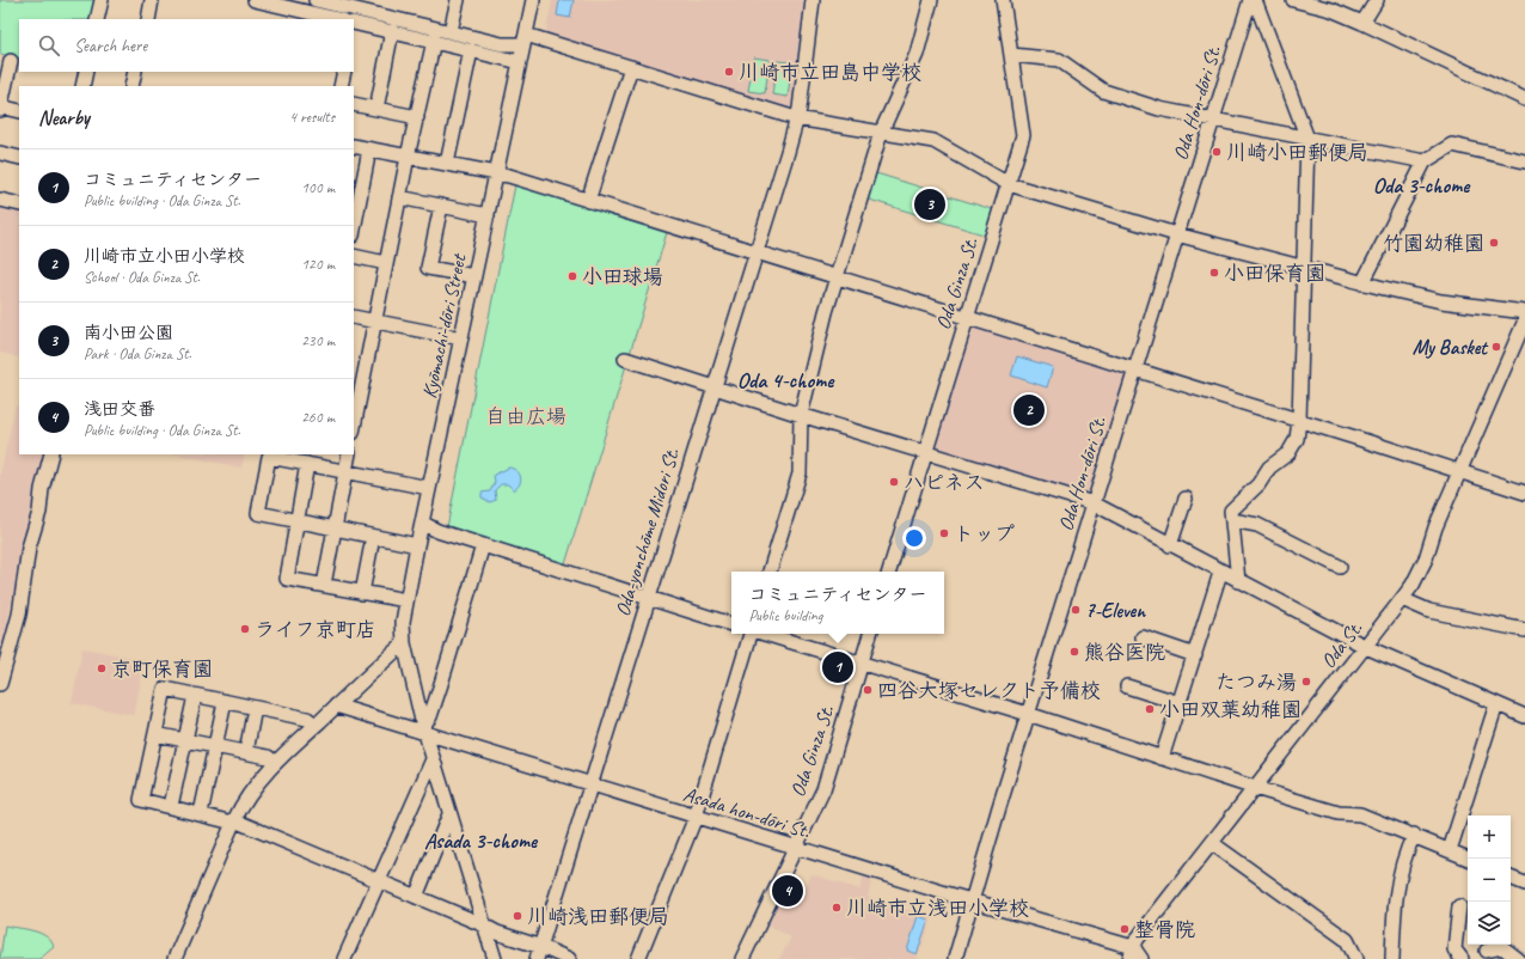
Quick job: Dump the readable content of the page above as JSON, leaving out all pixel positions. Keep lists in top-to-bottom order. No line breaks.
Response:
{"streets":{"street":["Oda Hon-dōri St.","Oda Ginza St.","Kyōmachi-dōri Street","Oda-yonchōme Midori St.","Oda St.","Asada hon-dōri St."]},"crossings":[["Oda Hon-dōri St.","Asada hon-dōri St."],["Oda Ginza St.","Asada hon-dōri St."],["Kyōmachi-dōri Street","Asada hon-dōri St."],["Oda-yonchōme Midori St.","Asada hon-dōri St."],["Oda St.","Asada hon-dōri St."]],"districts":["Oda 3-chome","Oda 4-chome","Asada 3-chome"],"parks":["自由広場"],"places":["川崎市立田島中学校","川崎小田郵便局","竹園幼稚園","小田保育園","小田球場","My Basket","ハピネス","トップ","7-Eleven","ライフ京町店","熊谷医院","京町保育園","たつみ湯","四谷大塚セレクト予備校","小田双葉幼稚園","川崎市立浅田小学校","川崎浅田郵便局","整骨院"],"page":{"search":"Search here","heading":["Nearby","4 results"],"list":[{"mark":"1","name":"コミュニティセンター","note":"Public building · Oda Ginza St.","value":"100 m"},{"mark":"2","name":"川崎市立小田小学校","note":"School · Oda Ginza St.","value":"120 m"},{"mark":"3","name":"南小田公園","note":"Park · Oda Ginza St.","value":"230 m"},{"mark":"4","name":"浅田交番","note":"Public building · Oda Ginza St.","value":"260 m"}],"pins":["3","2","1","4"],"popup":["コミュニティセンター","Public building"],"map_buttons":["+","−"]}}
